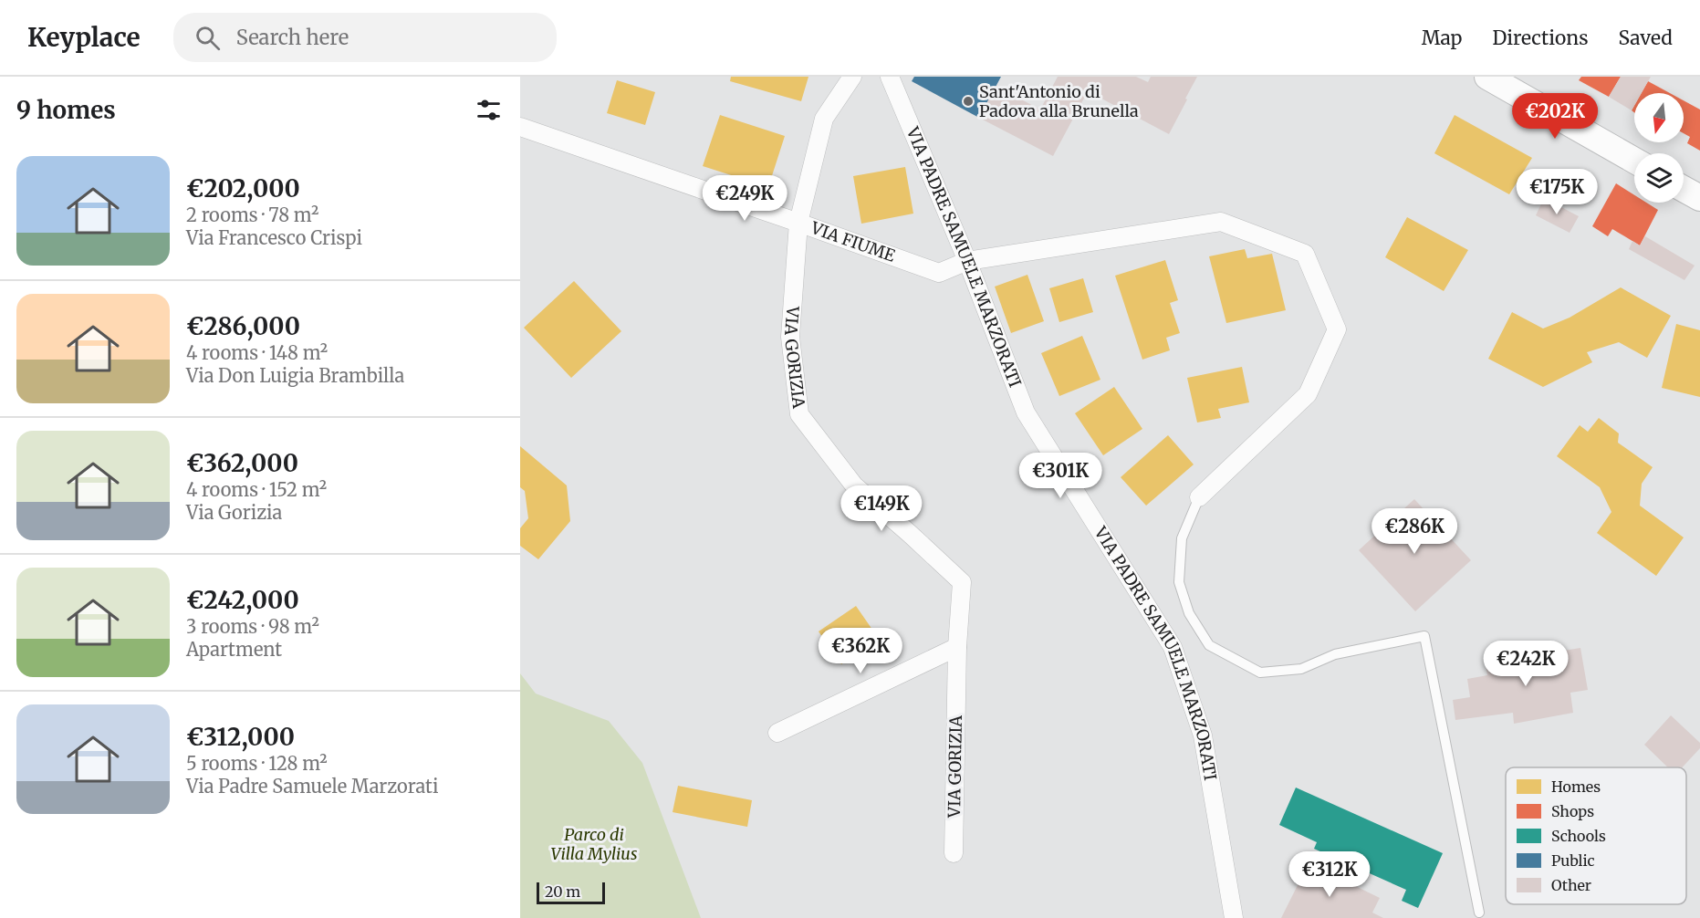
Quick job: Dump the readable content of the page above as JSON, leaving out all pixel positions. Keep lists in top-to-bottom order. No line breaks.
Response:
{"streets":{"street":["VIA FIUME","VIA PADRE SAMUELE MARZORATI","VIA GORIZIA"]},"crossings":[["VIA FIUME","VIA PADRE SAMUELE MARZORATI"],["VIA FIUME","VIA GORIZIA"]],"parks":["Parco di Villa Mylius"],"places":["Sant'Antonio di Padova alla Brunella"],"legend":["Homes","Shops","Schools","Public","Other"],"scale_bar":"20 m","north":"bottom","page":{"header":"Keyplace","search":"Search here","nav":["Map","Directions","Saved"],"heading":"9 homes","price":["€202K","€175K","€249K","€301K","€149K","€286K","€362K","€242K","€312K"],"list":[{"name":"€202,000","note":"2 rooms · 78 m² · Via Francesco Crispi"},{"name":"€286,000","note":"4 rooms · 148 m² · Via Don Luigia Brambilla"},{"name":"€362,000","note":"4 rooms · 152 m² · Via Gorizia"},{"name":"€242,000","note":"3 rooms · 98 m² · Apartment"},{"name":"€312,000","note":"5 rooms · 128 m² · Via Padre Samuele Marzorati"}],"scale":"20 m"}}
